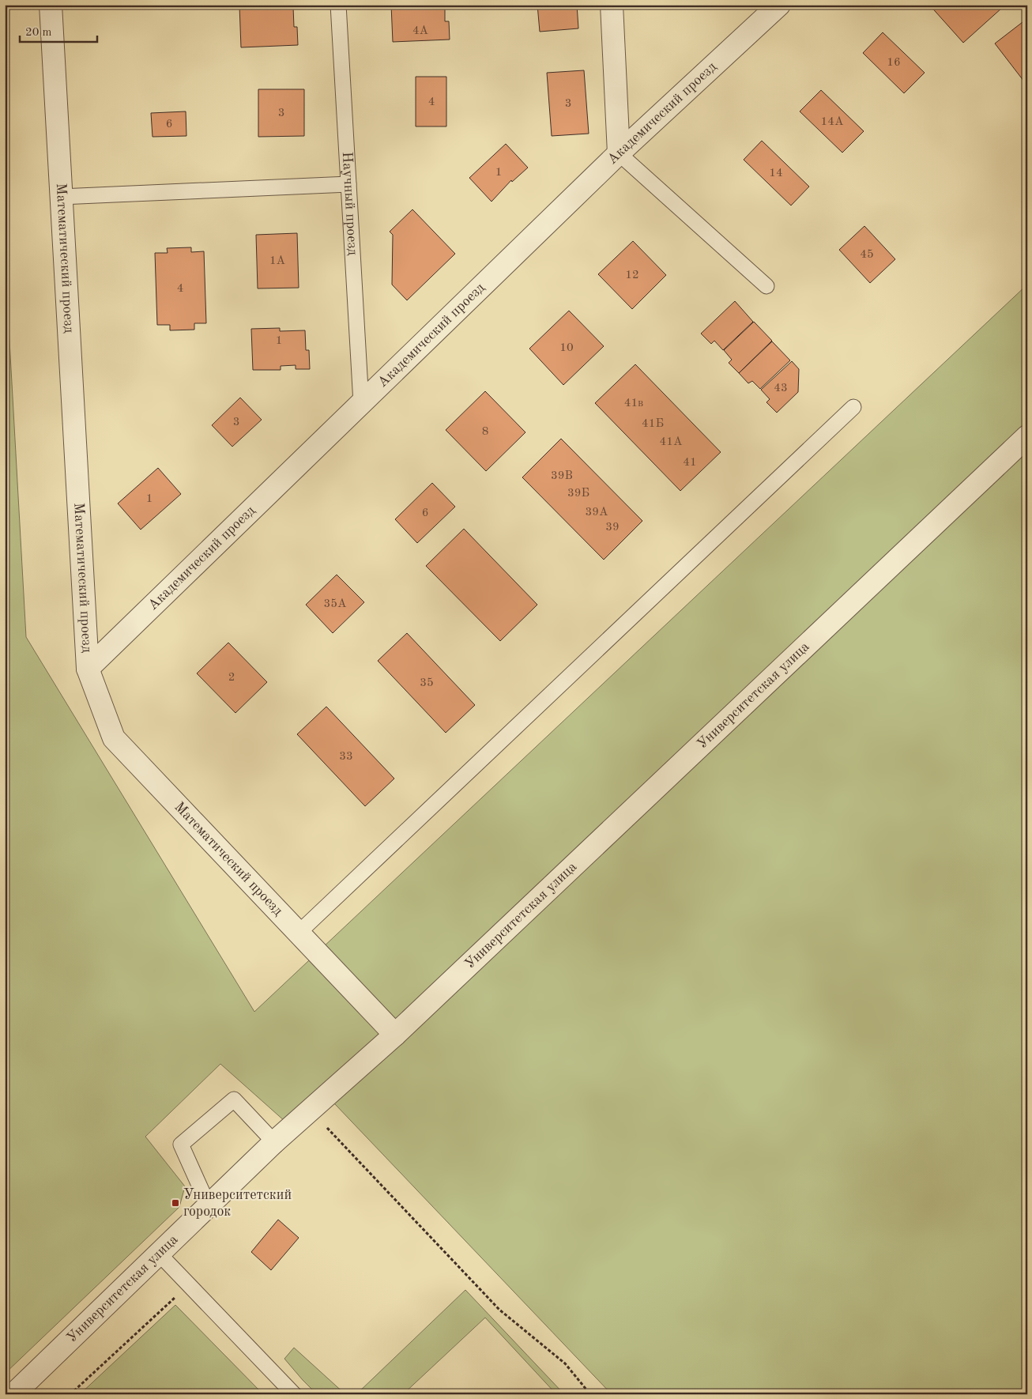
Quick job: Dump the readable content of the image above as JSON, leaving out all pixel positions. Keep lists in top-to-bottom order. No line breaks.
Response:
{"streets":{"street":["Академический проезд","Математический проезд","Университетская улица"],"lane":["Научный проезд"]},"crossings":[["Академический проезд","Научный проезд"],["Академический проезд","Математический проезд"],["Математический проезд","Университетская улица"]],"places":{"transit":["Университетский городок"]},"house_numbers":["4А","16","4","3","3","14А","6","1","14","45","1А","12","4","1","10","43","41в","3","41Б","8","41А","41","39В","39Б","1","39А","6","39","35А","2","35","33"],"scale_bar":"20 m"}
